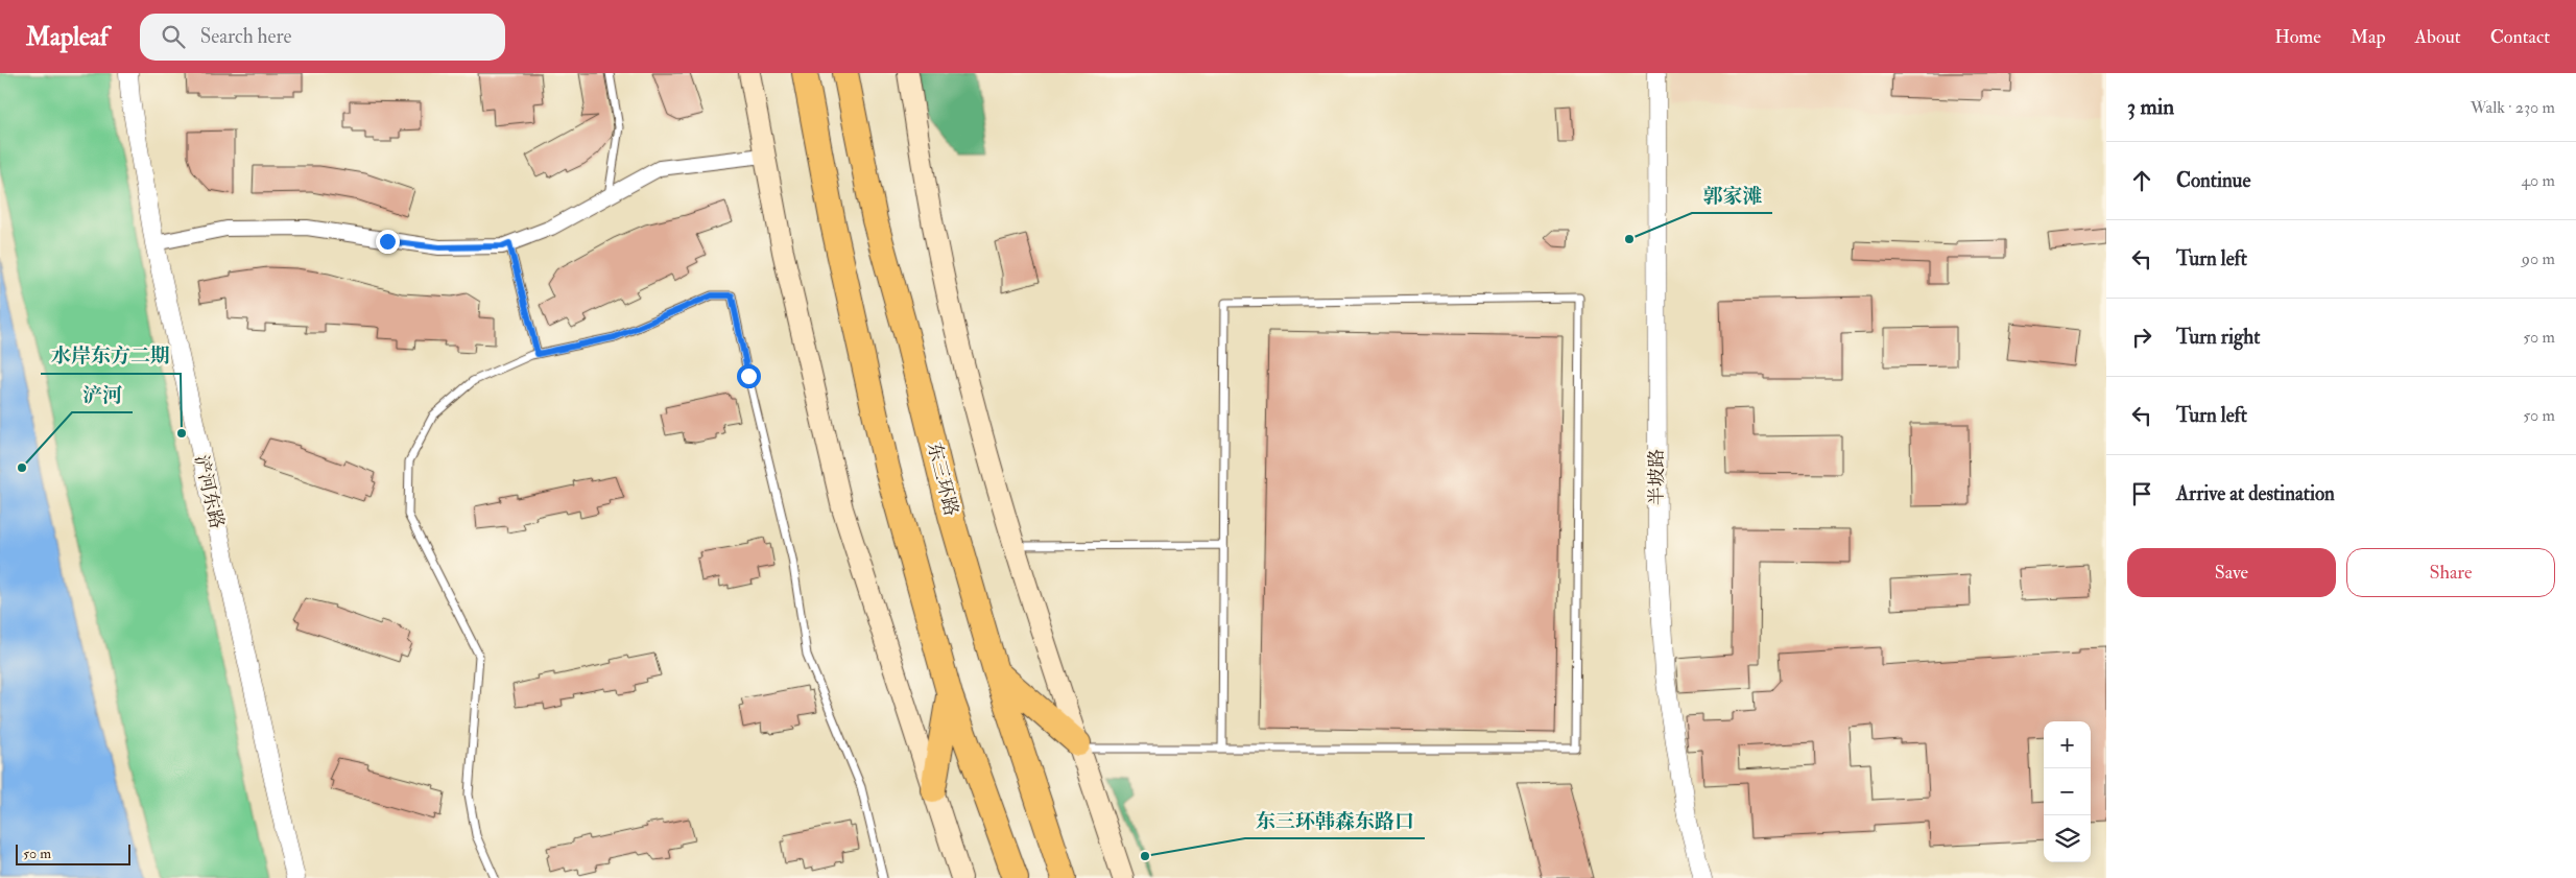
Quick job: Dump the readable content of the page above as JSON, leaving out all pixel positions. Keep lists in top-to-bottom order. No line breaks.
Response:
{"streets":{"highway":["东三环路"],"street":["半坡路","浐河东路"]},"places":["郭家滩","水岸东方二期","浐河","东三环韩森东路口"],"scale_bar":"50 m","page":{"header":"Mapleaf","search":"Search here","nav":["Home","Map","About","Contact"],"heading":["3 min","Walk · 230 m"],"list":[["Continue","40 m"],["Turn left","90 m"],["Turn right","50 m"],["Turn left","50 m"],"Arrive at destination"],"buttons":["Save","Share"],"map_buttons":["+","−"],"scale":"50 m"}}
